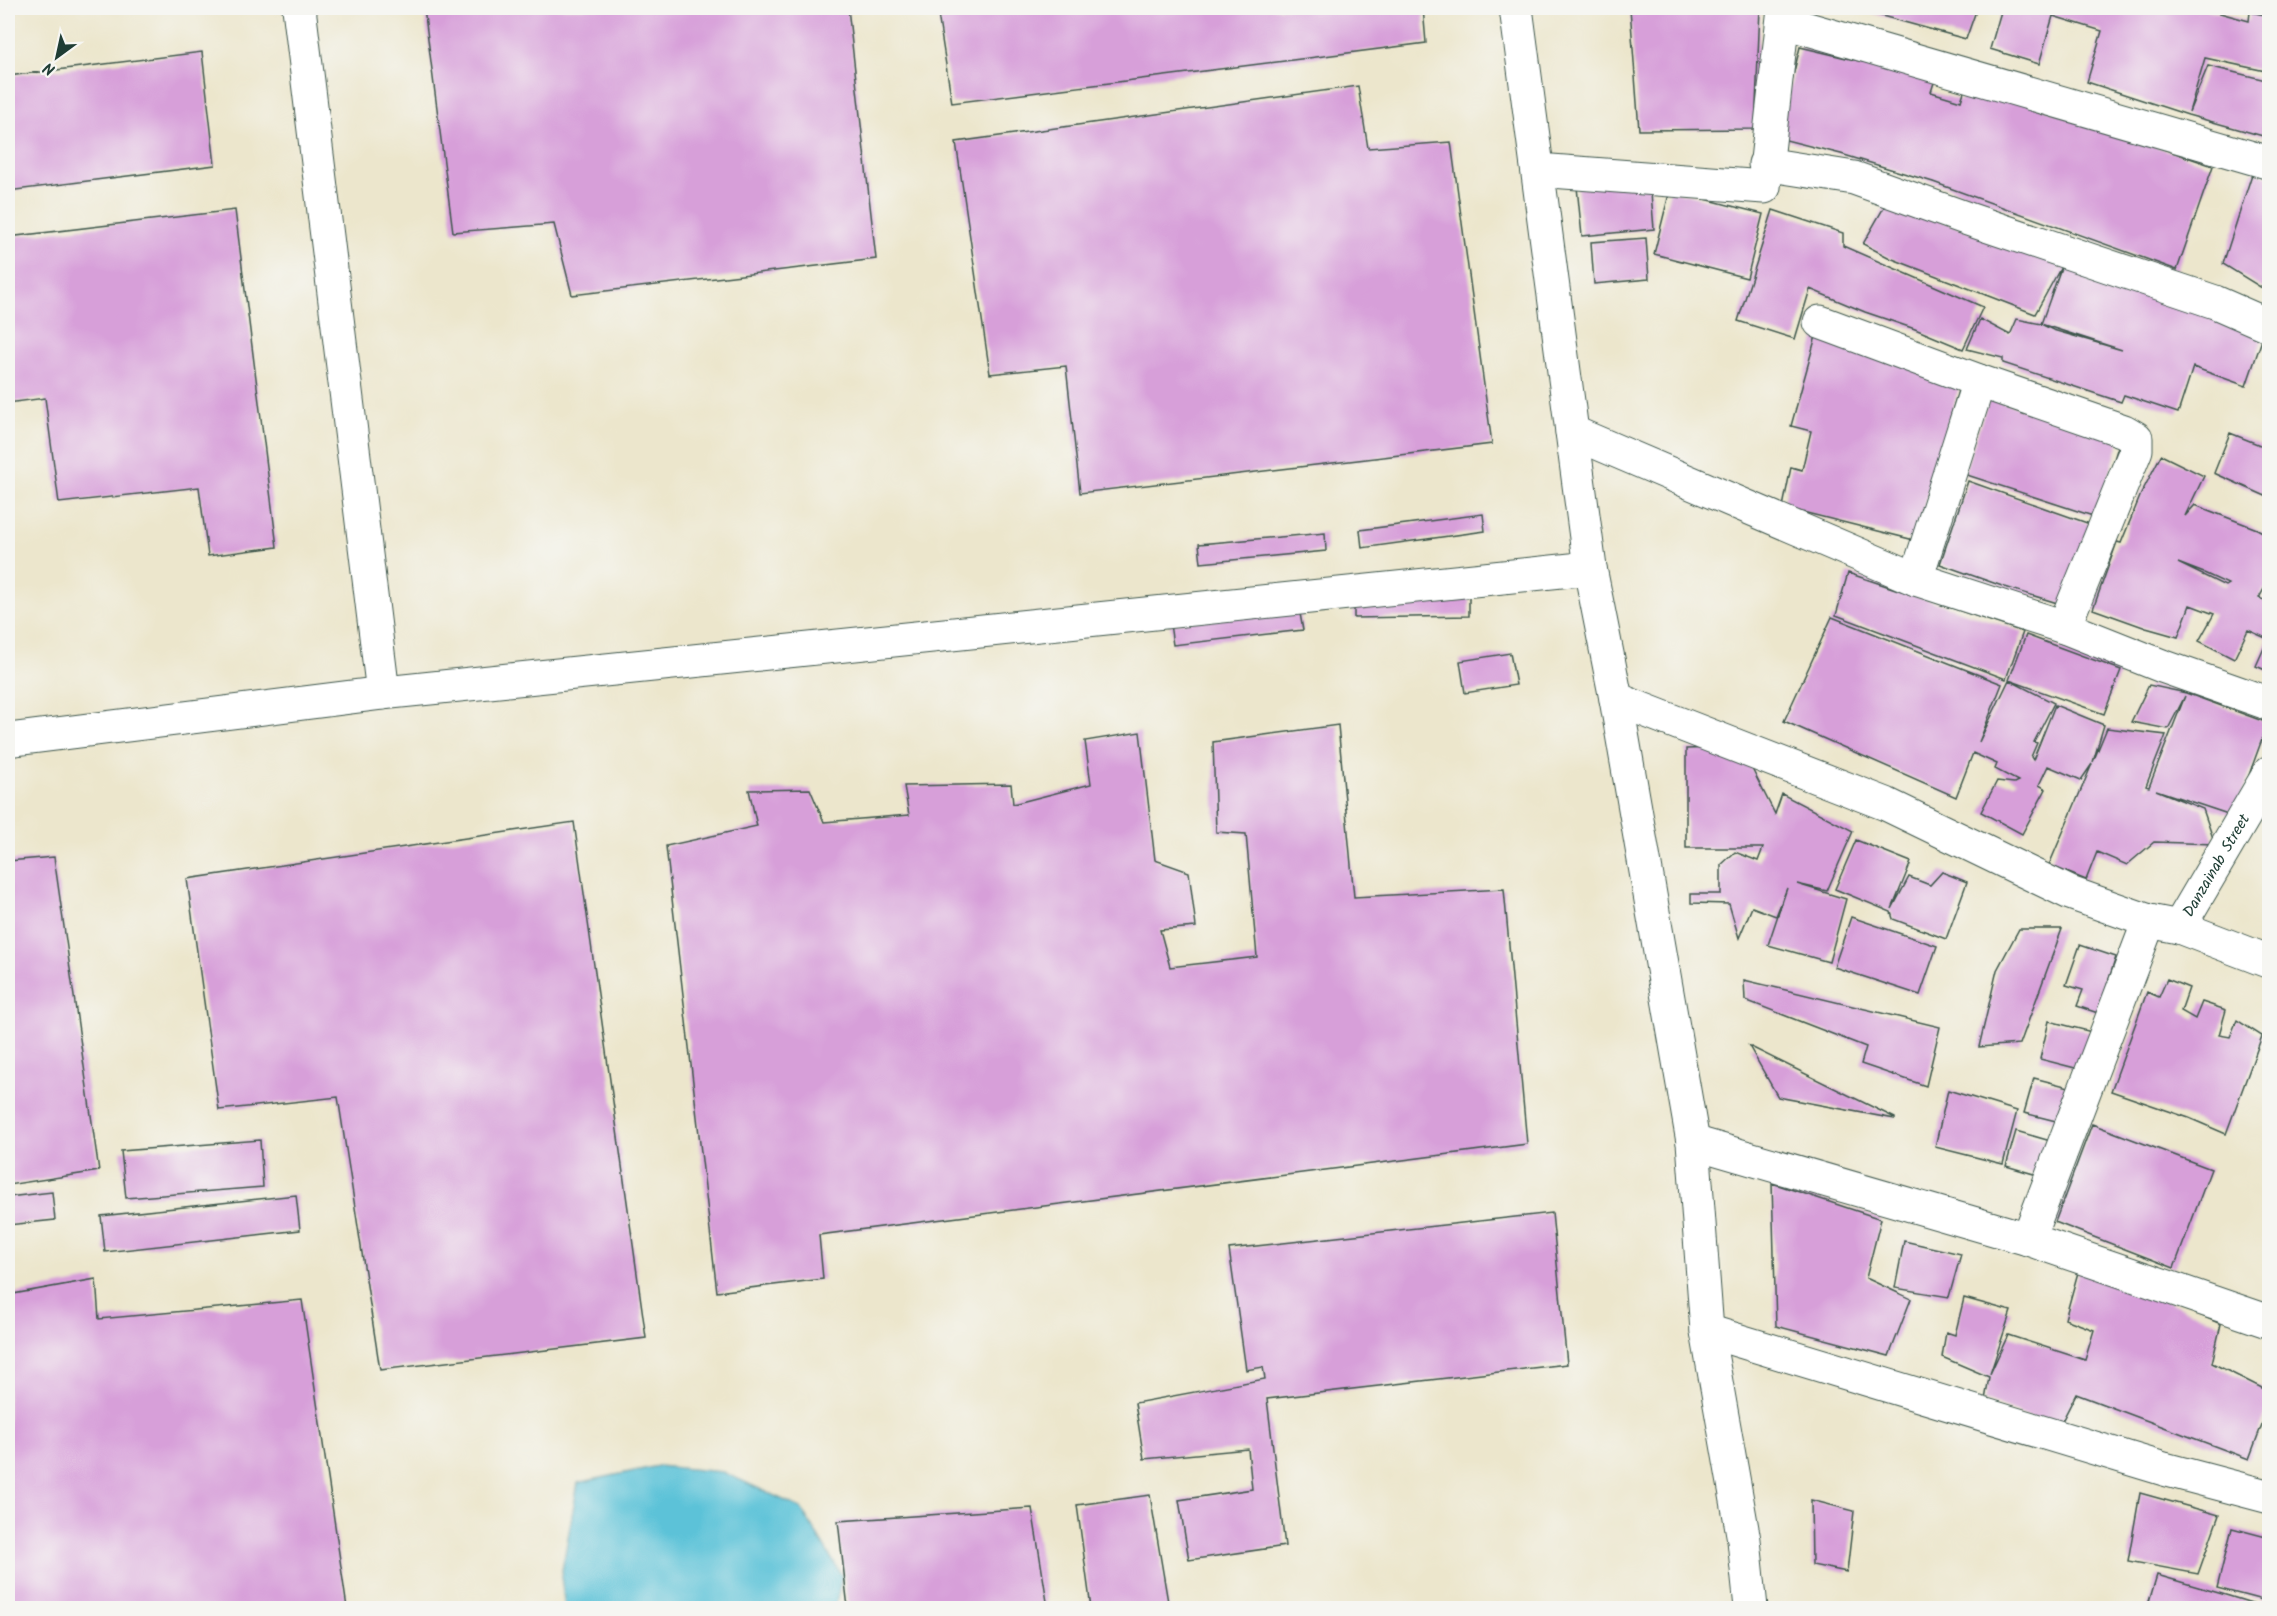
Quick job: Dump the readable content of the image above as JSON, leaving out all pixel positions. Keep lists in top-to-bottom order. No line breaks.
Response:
{"streets":{"street":["Danzainab Street"]},"north":"bottom left"}
